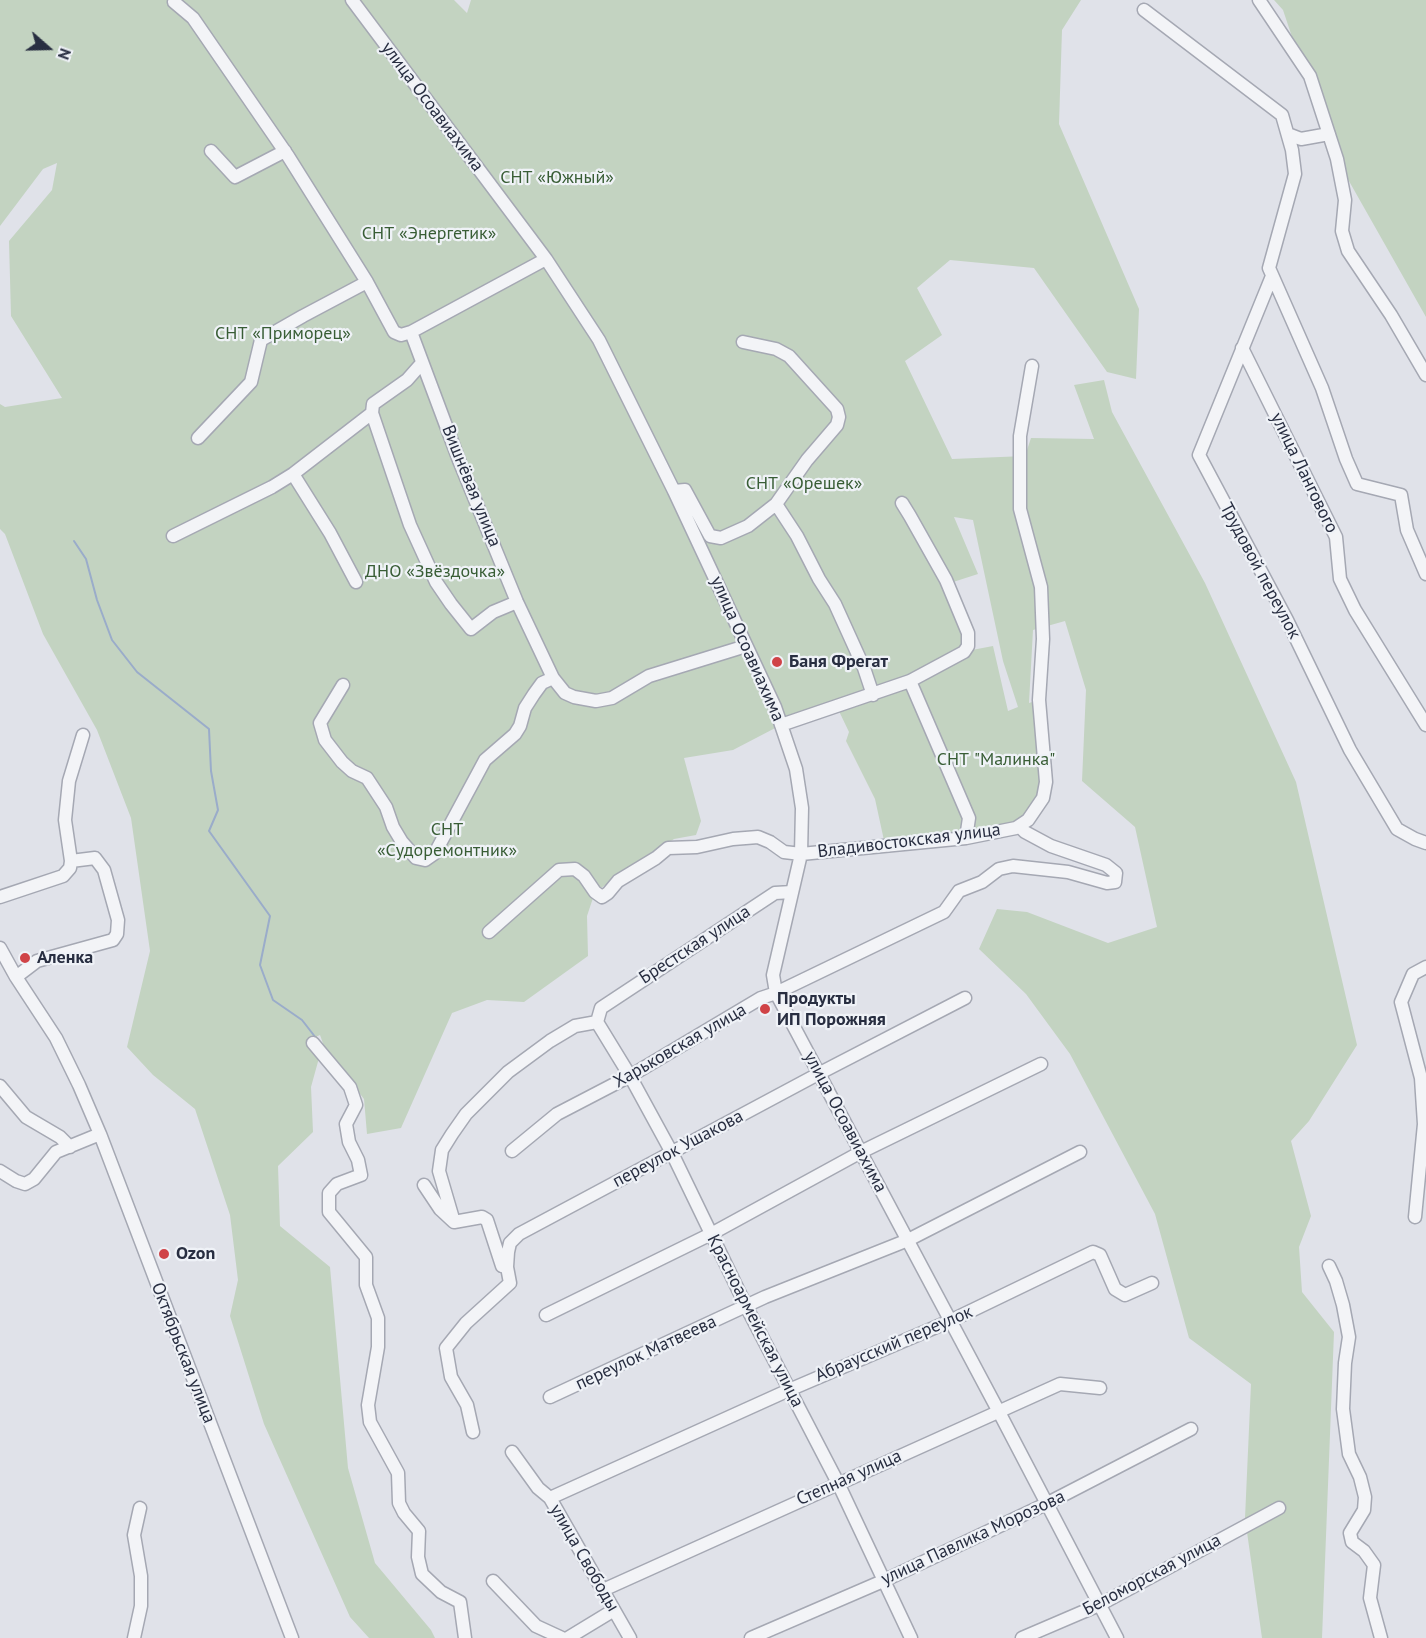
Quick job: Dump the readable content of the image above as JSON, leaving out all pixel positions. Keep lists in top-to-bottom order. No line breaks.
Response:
{"streets":{"street":["улица Осоавиахима","улица Лангового","Вишнёвая улица","Трудовой переулок","Владивостокская улица","Брестская улица","Харьковская улица","переулок Ушакова","Красноармейская улица","Абраусский переулок","Октябрьская улица","переулок Матвеева","Степная улица","улица Павлика Морозова","улица Свободы","Беломорская улица"]},"crossings":[["улица Осоавиахима","Вишнёвая улица"],["улица Осоавиахима","Владивостокская улица"],["улица Осоавиахима","Брестская улица"],["улица Осоавиахима","Харьковская улица"],["улица Осоавиахима","переулок Ушакова"],["улица Осоавиахима","Абраусский переулок"],["улица Осоавиахима","переулок Матвеева"],["улица Осоавиахима","Степная улица"],["улица Осоавиахима","улица Павлика Морозова"],["улица Осоавиахима","Беломорская улица"],["улица Лангового","Трудовой переулок"],["Владивостокская улица","Харьковская улица"],["Брестская улица","Красноармейская улица"],["Харьковская улица","Красноармейская улица"],["переулок Ушакова","Красноармейская улица"],["Красноармейская улица","Абраусский переулок"],["Красноармейская улица","переулок Матвеева"],["Красноармейская улица","Степная улица"],["Красноармейская улица","улица Павлика Морозова"],["Абраусский переулок","улица Свободы"],["Степная улица","улица Свободы"]],"parks":["СНТ «Южный»","СНТ «Энергетик»","СНТ «Приморец»","СНТ «Орешек»","ДНО «Звёздочка»","СНТ \"Малинка\"","СНТ «Судоремонтник»"],"places":["Баня Фрегат","Аленка","Продукты ИП Порожняя","Ozon"],"north":"right"}
